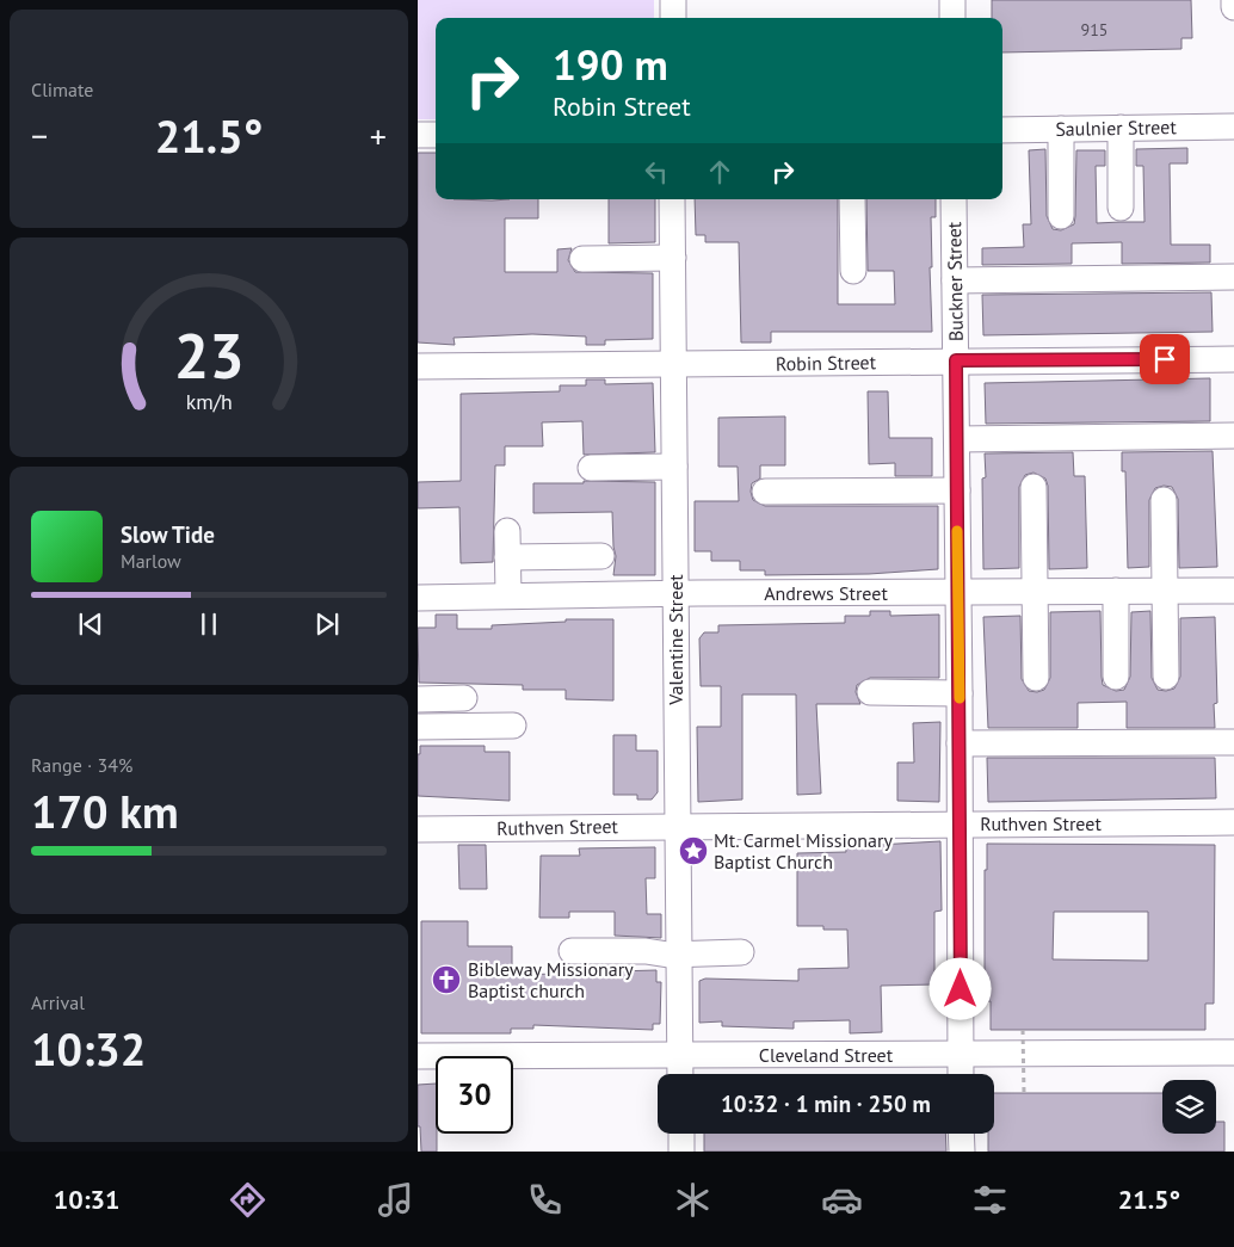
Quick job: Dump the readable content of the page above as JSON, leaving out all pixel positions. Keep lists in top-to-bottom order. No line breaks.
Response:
{"streets":{"street":["Saulnier Street","Buckner Street","Robin Street","Andrews Street","Valentine Street","Ruthven Street","Cleveland Street"]},"crossings":[["Buckner Street","Robin Street"],["Buckner Street","Andrews Street"],["Buckner Street","Ruthven Street"],["Buckner Street","Cleveland Street"],["Robin Street","Valentine Street"],["Andrews Street","Valentine Street"],["Valentine Street","Ruthven Street"],["Valentine Street","Cleveland Street"]],"places":{"place":["Mt. Carmel Missionary Baptist Church"],"church":["Bibleway Missionary Baptist church"]},"house_numbers":["915"],"page":{"tile":["Climate",["Range · 34%","170 km"],["Arrival","10:32"]],"turn":["190 m","Robin Street"],"heat":["−","21.5°","+"],"song":["Slow Tide","Marlow"],"limit":"30","trip":"10:32 · 1 min · 250 m","tabs":["10:31","21.5°"],"gauge":["23","km/h"]}}
